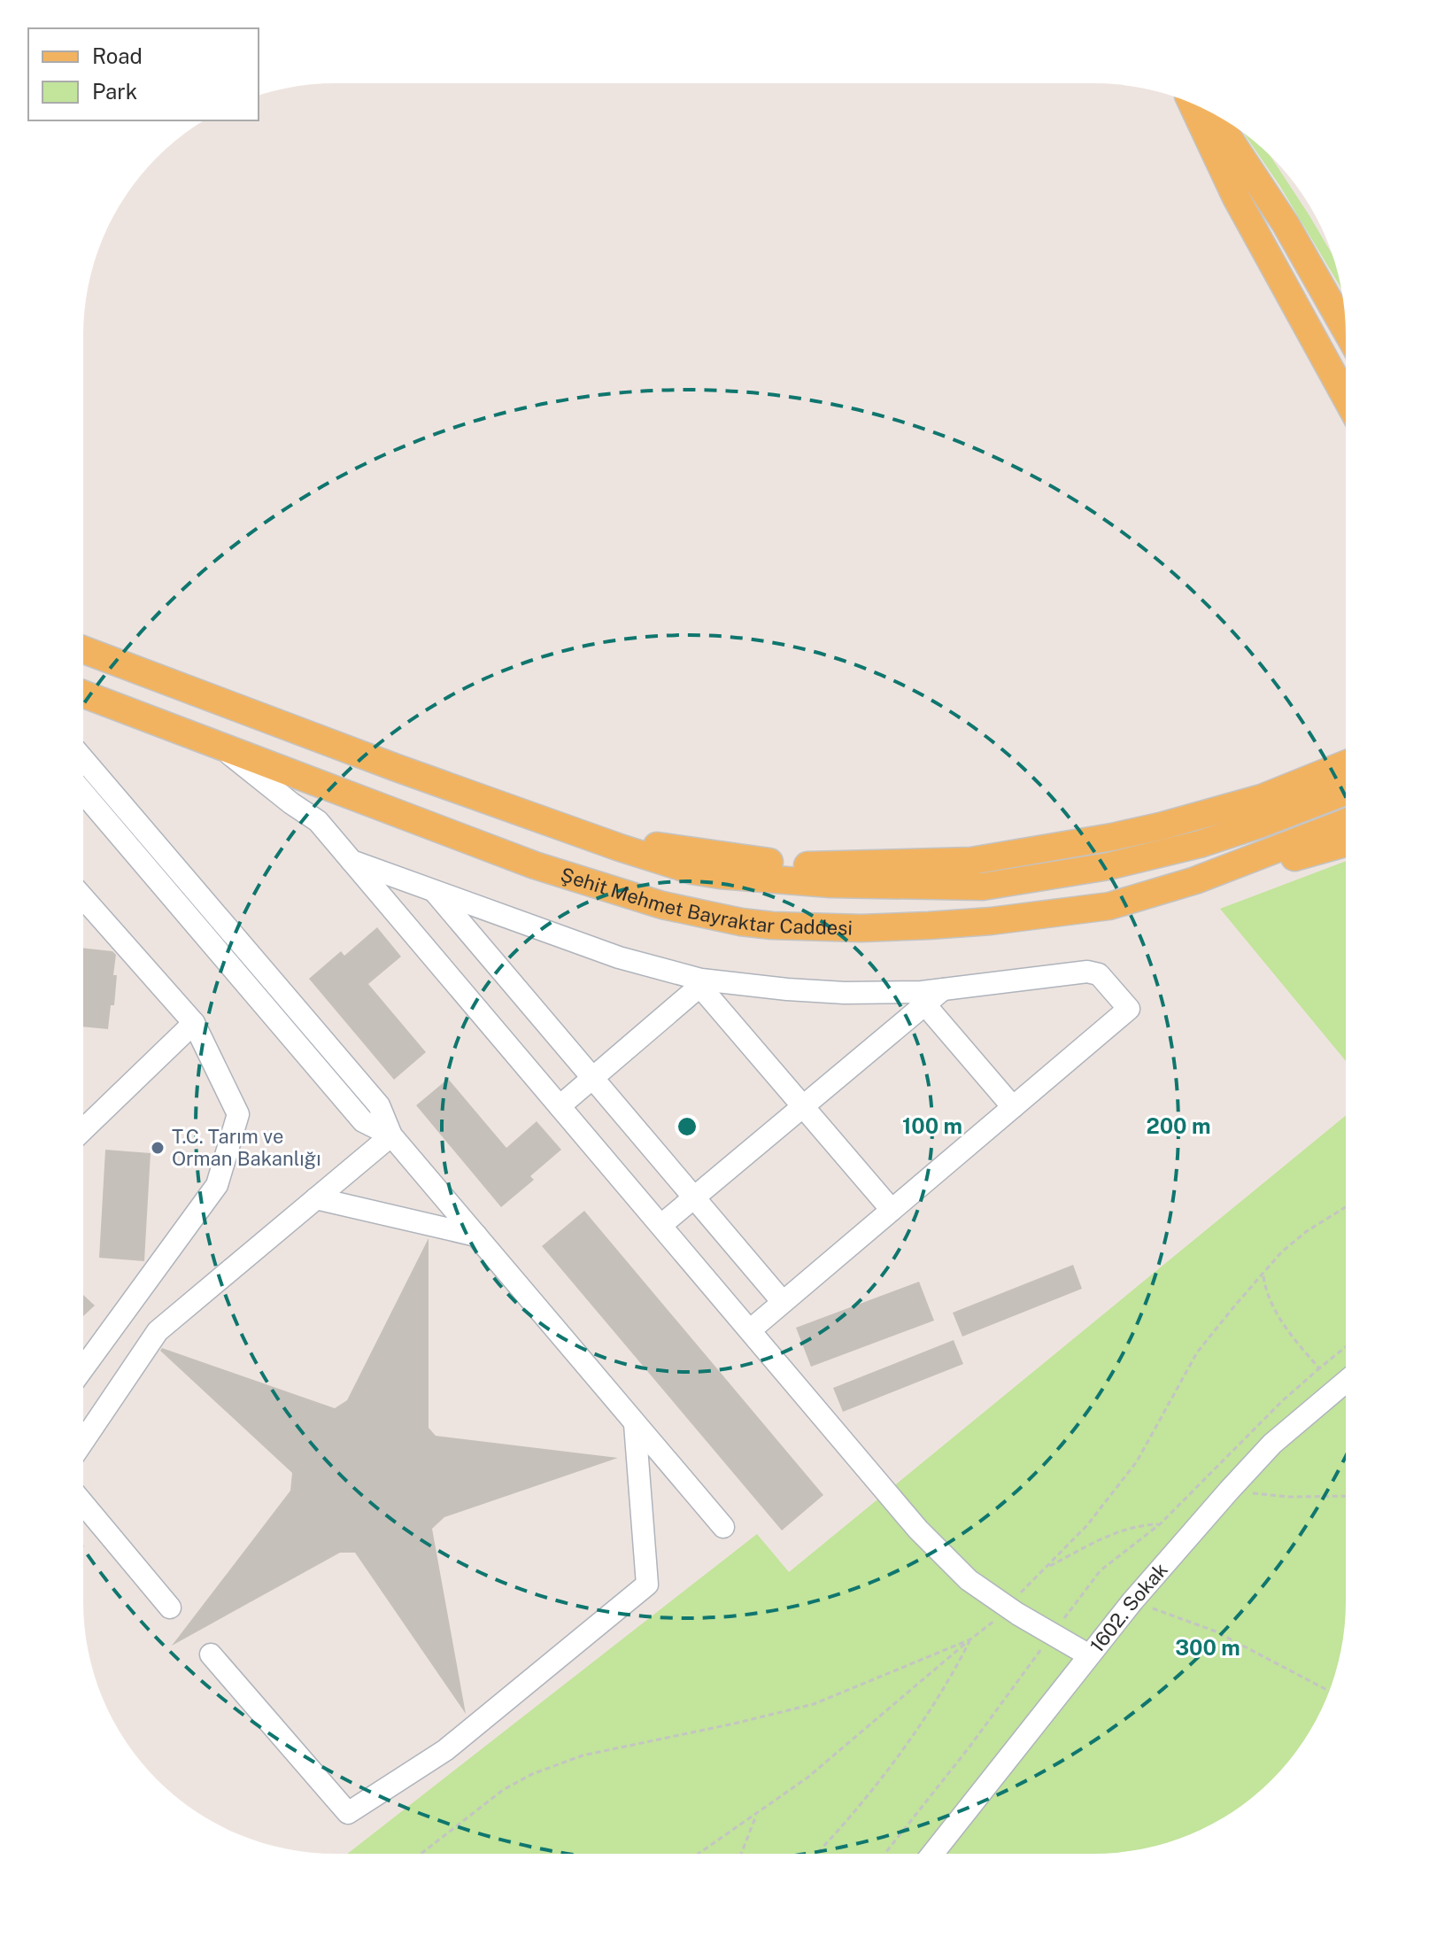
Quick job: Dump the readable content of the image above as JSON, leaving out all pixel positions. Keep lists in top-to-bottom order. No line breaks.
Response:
{"streets":{"main road":["Şehit Mehmet Bayraktar Caddesi"],"street":["1602. Sokak"]},"places":["T.C. Tarım ve Orman Bakanlığı"],"legend":["Road","Park"],"rings":["100 m","200 m","300 m"]}
